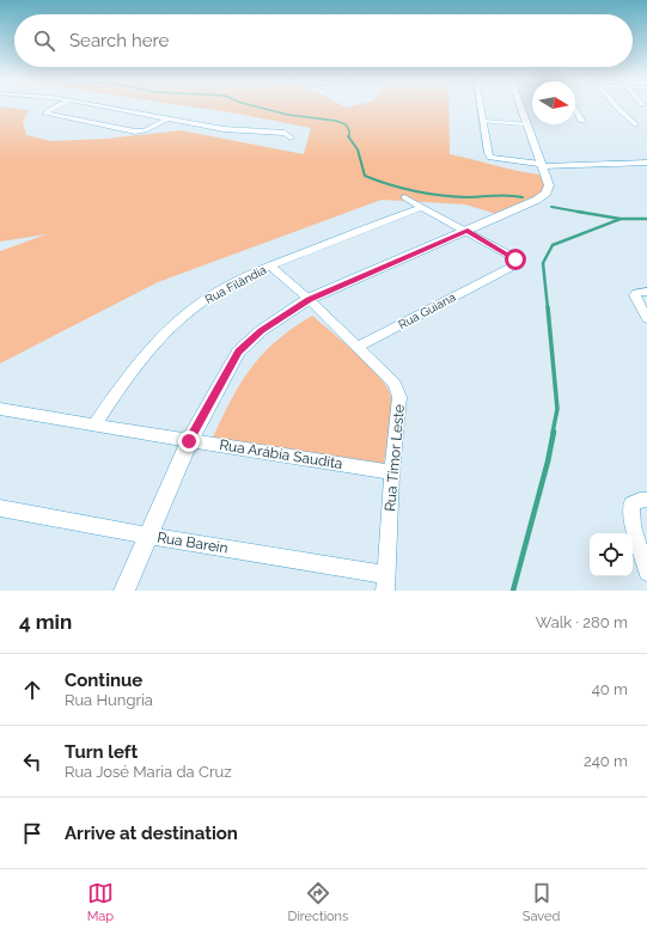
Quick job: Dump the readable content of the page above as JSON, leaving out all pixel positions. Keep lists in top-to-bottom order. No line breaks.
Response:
{"streets":{"street":["Rua Filândia","Rua Guiana","Rua Arábia Saudita","Rua Timor Leste","Rua Barein"]},"crossings":[["Rua Filândia","Rua Arábia Saudita"],["Rua Filândia","Rua Timor Leste"],["Rua Guiana","Rua Timor Leste"],["Rua Arábia Saudita","Rua Timor Leste"],["Rua Timor Leste","Rua Barein"]],"north":"right","page":{"search":"Search here","heading":["4 min","Walk · 280 m"],"list":[["Continue","Rua Hungria","40 m"],["Turn left","Rua José Maria da Cruz","240 m"],"Arrive at destination"],"nav":["Map","Directions","Saved"]}}
